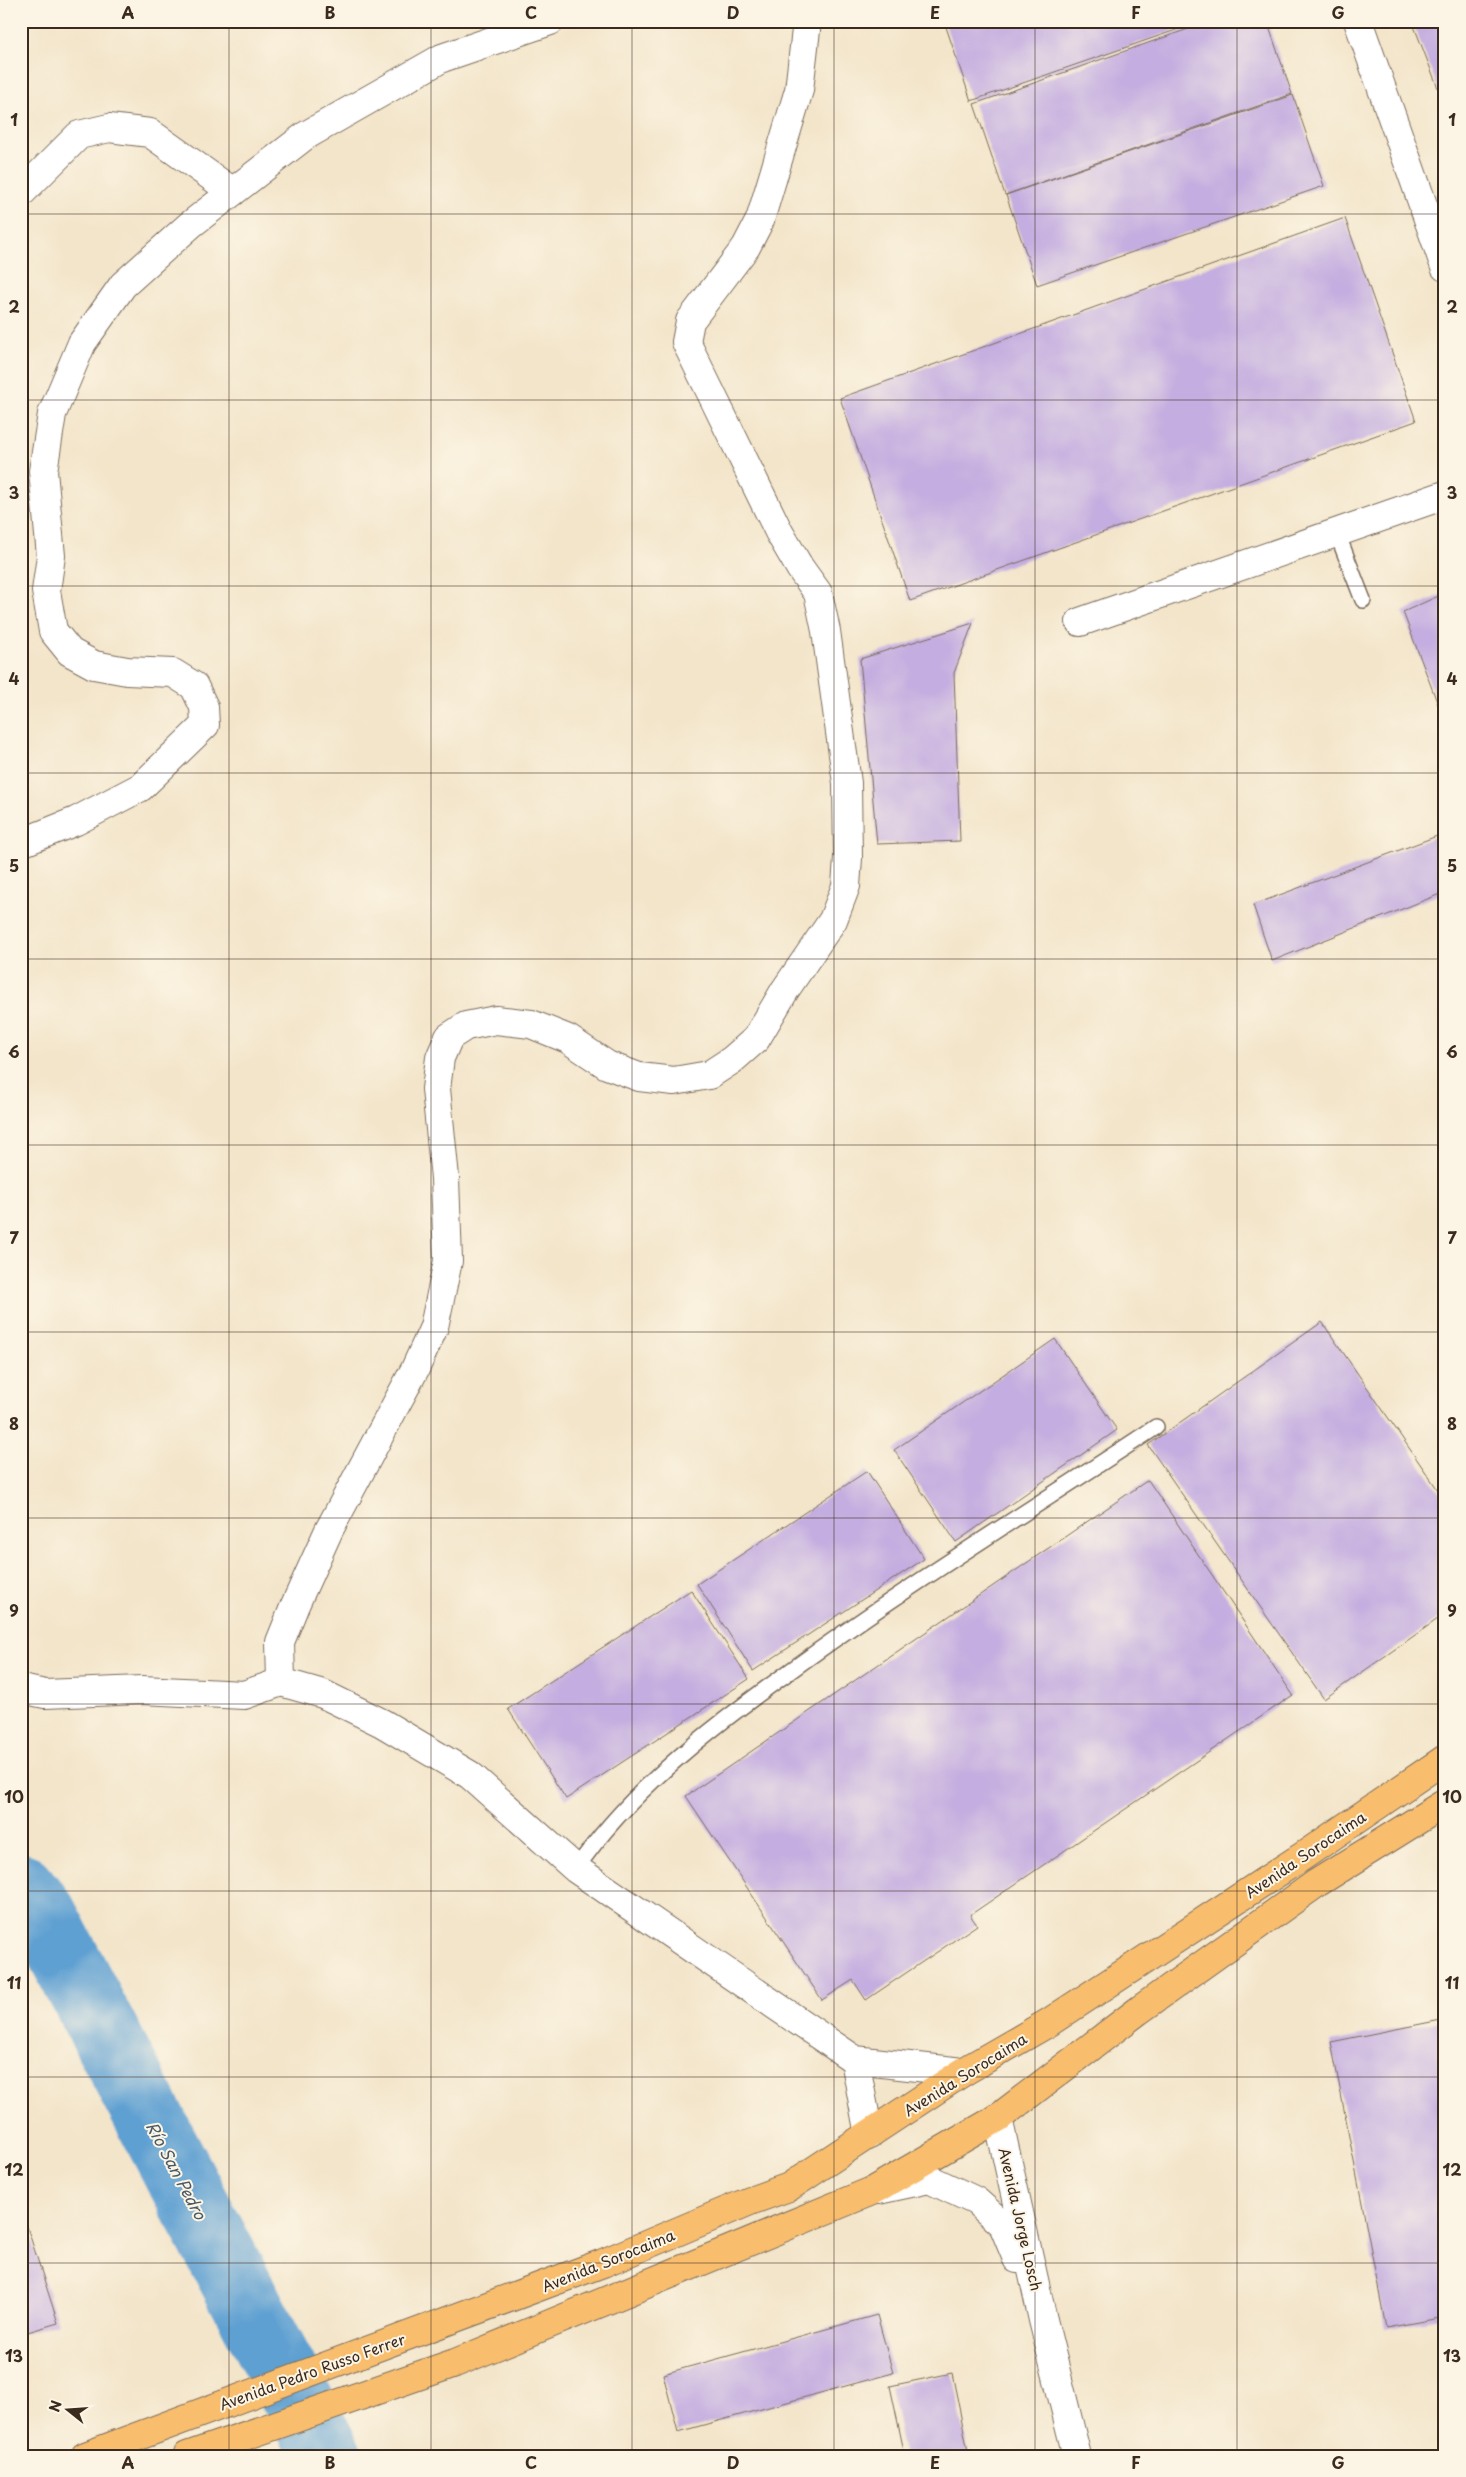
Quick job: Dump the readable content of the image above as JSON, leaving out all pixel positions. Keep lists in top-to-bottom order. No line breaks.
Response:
{"streets":{"main road":["Avenida Sorocaima","Avenida Pedro Russo Ferrer"],"street":["Avenida Jorge Losch"]},"crossings":[["Avenida Sorocaima","Avenida Jorge Losch"],["Avenida Sorocaima","Avenida Pedro Russo Ferrer"]],"water":["Río San Pedro"],"north":"left","grid":{"columns":["A","B","C","D","E","F","G"],"rows":["1","2","3","4","5","6","7","8","9","10","11","12","13"]}}
